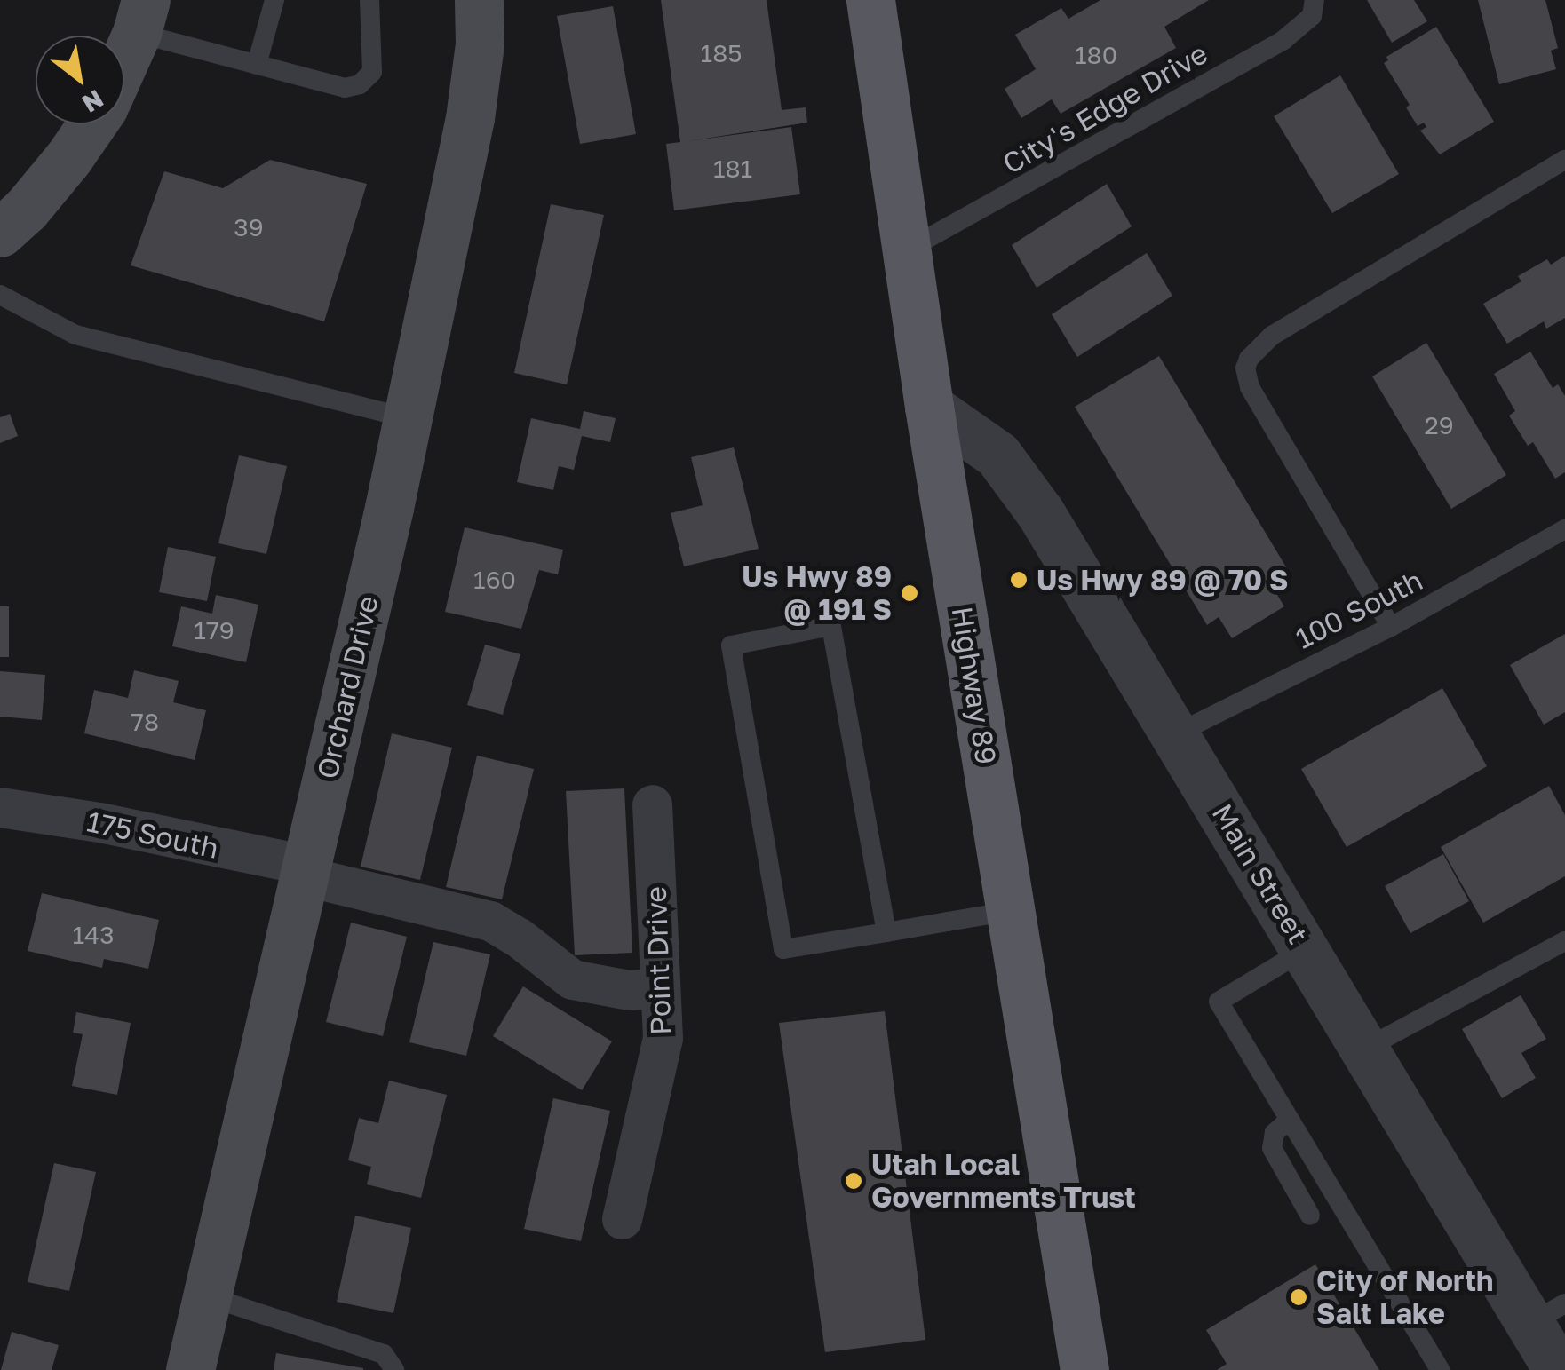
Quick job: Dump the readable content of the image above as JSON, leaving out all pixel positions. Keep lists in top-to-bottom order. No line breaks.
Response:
{"streets":{"main road":["Highway 89","Orchard Drive"],"street":["175 South","Main Street","Point Drive"],"lane":["City's Edge Drive","100 South"]},"crossings":[["City's Edge Drive","Highway 89"],["100 South","Main Street"],["Highway 89","Main Street"],["Orchard Drive","175 South"],["175 South","Point Drive"]],"places":["Us Hwy 89 @ 70 S","Us Hwy 89 @ 191 S","Utah Local Governments Trust","City of North Salt Lake"],"house_numbers":["185","180","181","39","29","160","179","78","143"],"north":"bottom right"}
